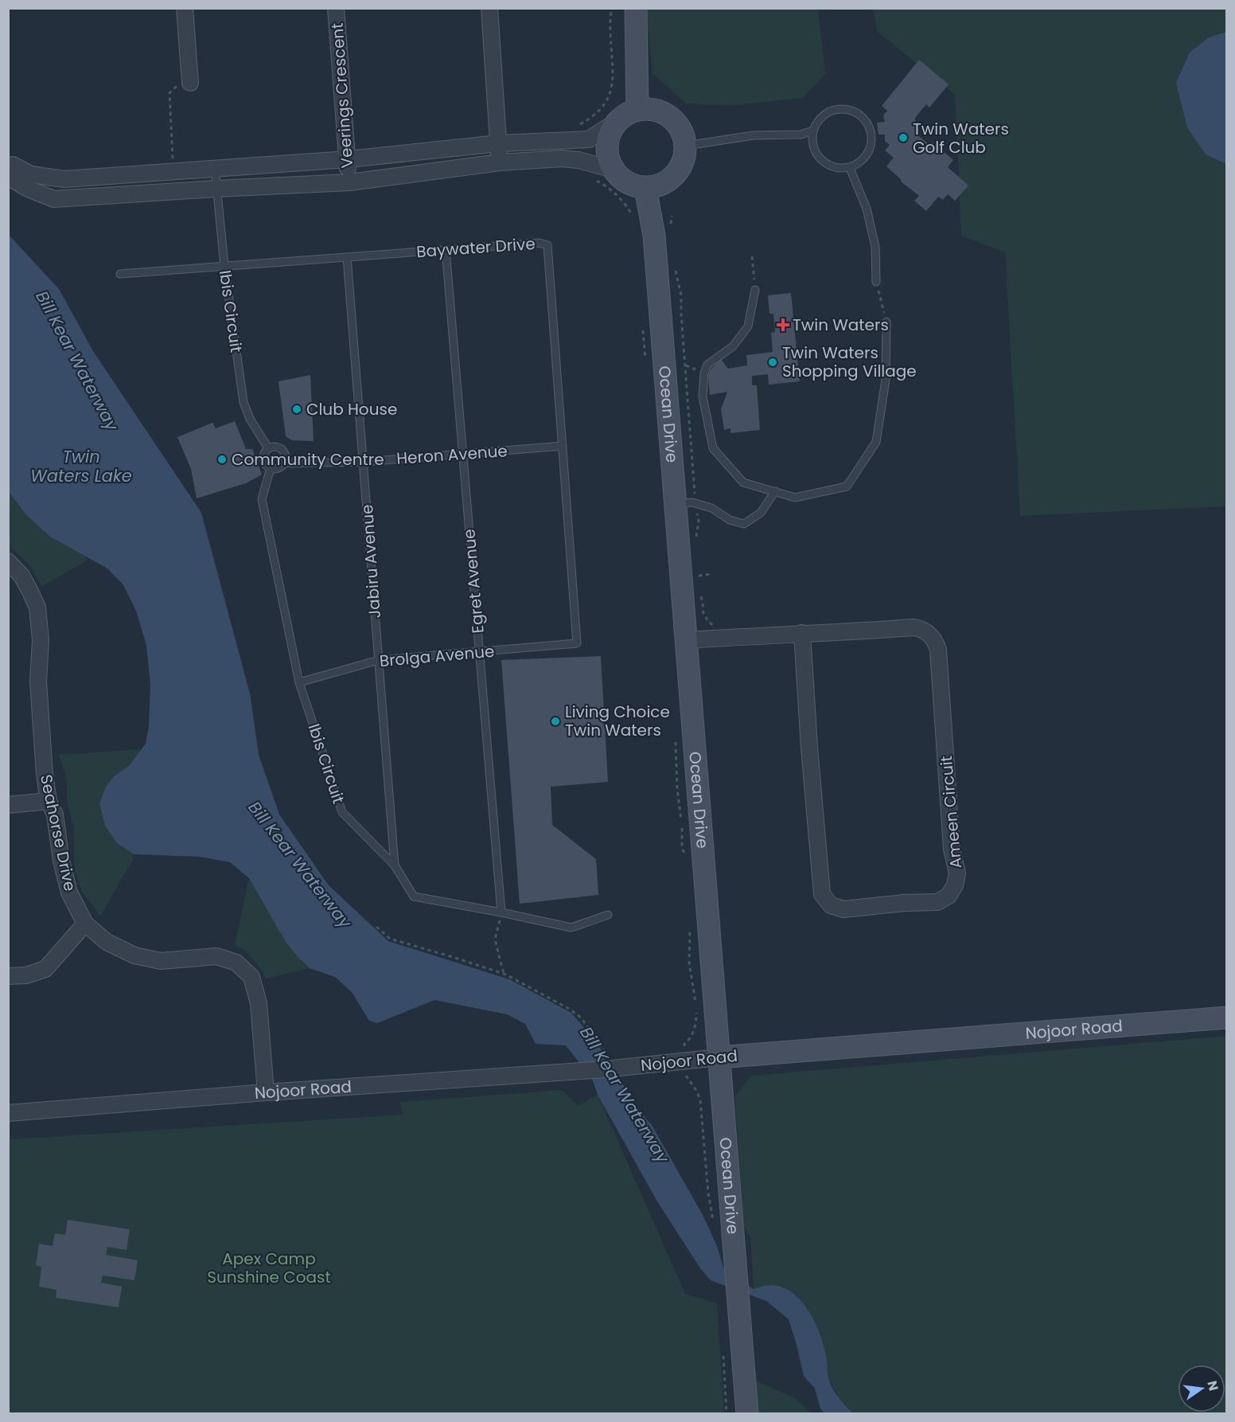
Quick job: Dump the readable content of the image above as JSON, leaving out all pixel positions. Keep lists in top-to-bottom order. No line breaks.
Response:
{"streets":{"street":["Veerings Crescent","Ocean Drive","Ameen Circuit","Seahorse Drive","Nojoor Road"],"lane":["Baywater Drive","Ibis Circuit","Heron Avenue","Jabiru Avenue","Egret Avenue","Brolga Avenue"]},"crossings":[["Baywater Drive","Ibis Circuit"],["Baywater Drive","Heron Avenue"],["Baywater Drive","Jabiru Avenue"],["Baywater Drive","Egret Avenue"],["Baywater Drive","Brolga Avenue"],["Ibis Circuit","Heron Avenue"],["Ibis Circuit","Jabiru Avenue"],["Ibis Circuit","Egret Avenue"],["Ibis Circuit","Brolga Avenue"],["Ocean Drive","Ameen Circuit"],["Ocean Drive","Nojoor Road"],["Heron Avenue","Jabiru Avenue"],["Heron Avenue","Egret Avenue"],["Jabiru Avenue","Brolga Avenue"],["Egret Avenue","Brolga Avenue"],["Seahorse Drive","Nojoor Road"]],"water":["Bill Kear Waterway","Twin Waters Lake"],"parks":["Apex Camp Sunshine Coast"],"places":{"other":["Twin Waters Golf Club","Twin Waters Shopping Village","Club House","Community Centre","Living Choice Twin Waters"],"health":["Twin Waters"]},"north":"right"}
